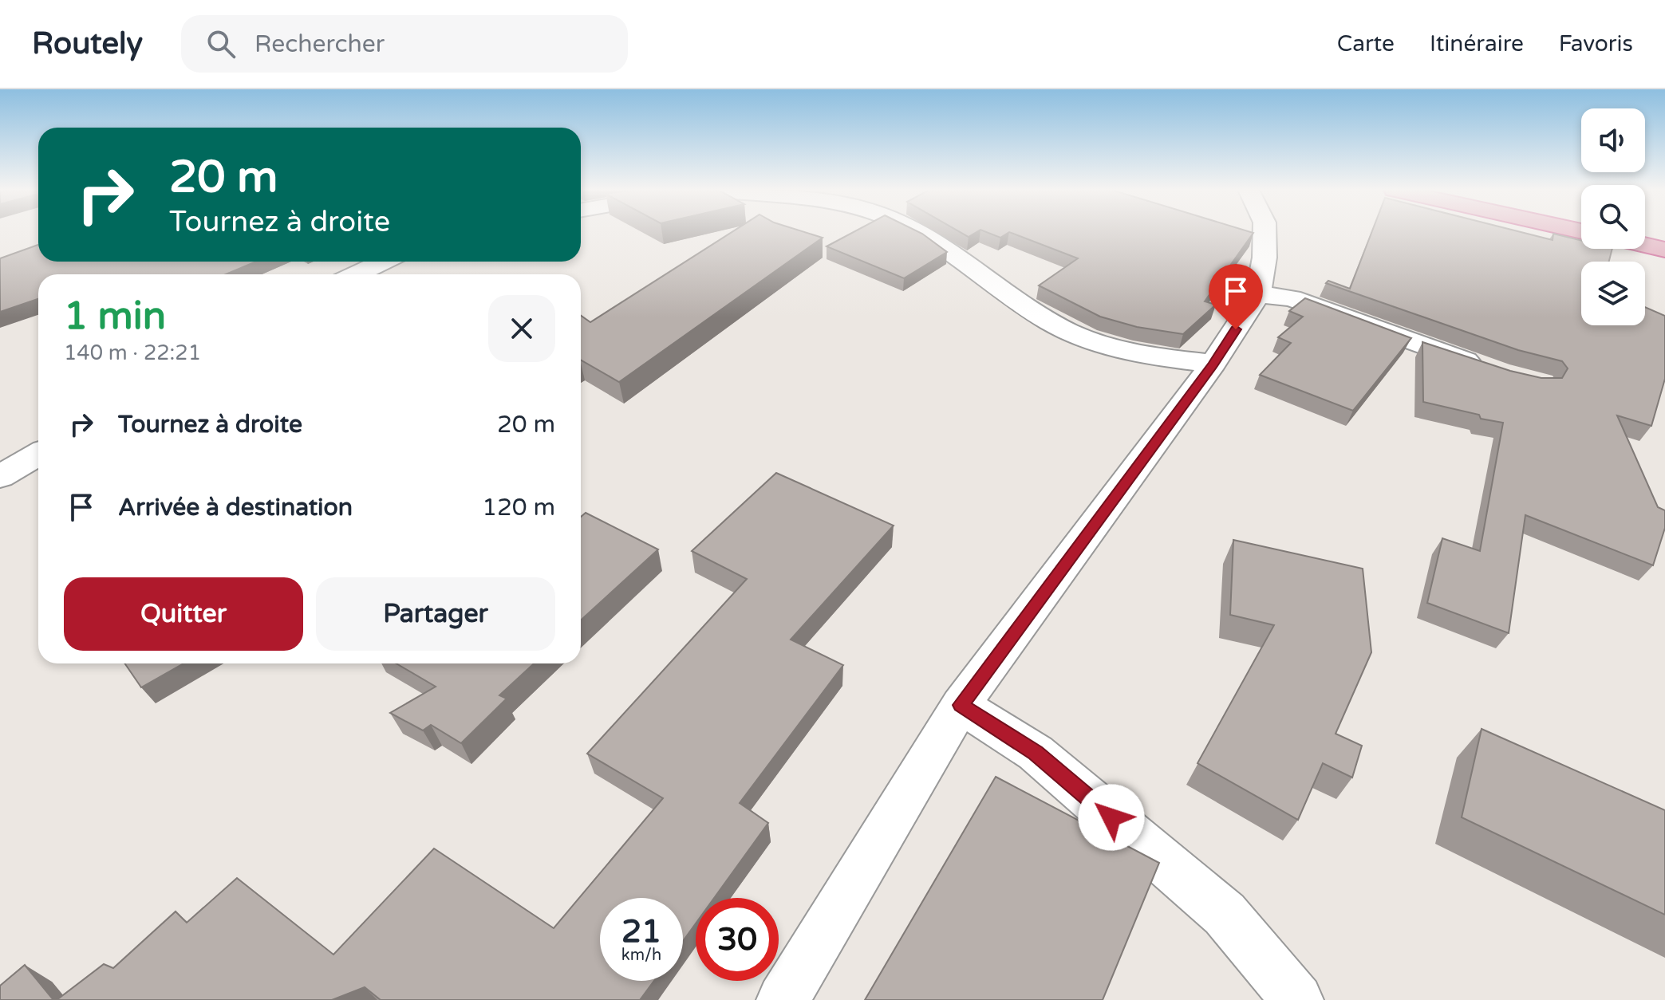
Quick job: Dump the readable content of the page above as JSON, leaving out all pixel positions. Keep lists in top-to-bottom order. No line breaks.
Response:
{"page":{"header":"Routely","search":"Rechercher","nav":["Carte","Itinéraire","Favoris"],"turn":["20 m","Tournez à droite"],"heading":["1 min","140 m · 22:21"],"list":[{"name":"Tournez à droite","value":"20 m"},{"name":"Arrivée à destination","value":"120 m"}],"buttons":["Quitter","Partager"],"speed":"21 km/h","limit":"30"}}
